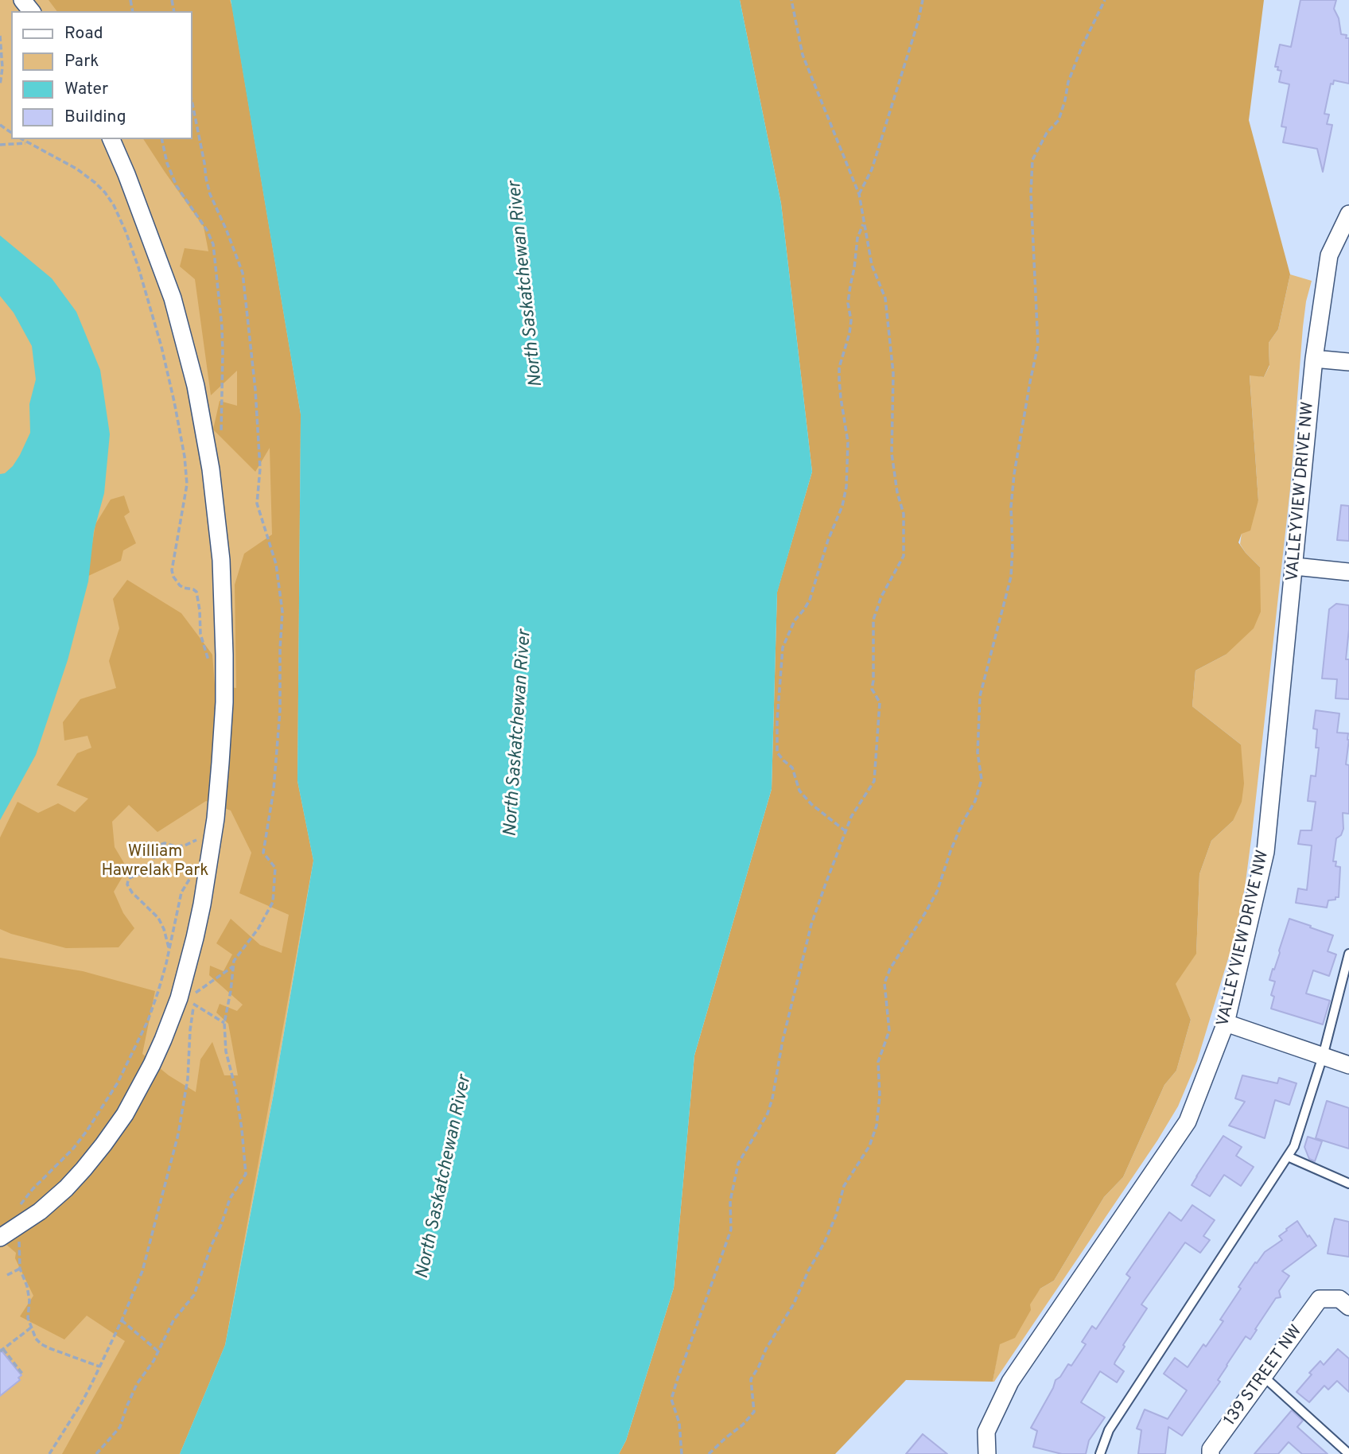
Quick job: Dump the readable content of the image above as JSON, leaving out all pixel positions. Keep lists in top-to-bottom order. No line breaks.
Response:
{"streets":{"street":["VALLEYVIEW DRIVE NW","139 STREET NW"]},"water":["North Saskatchewan River"],"parks":["William Hawrelak Park"],"legend":["Road","Park","Water","Building"]}
